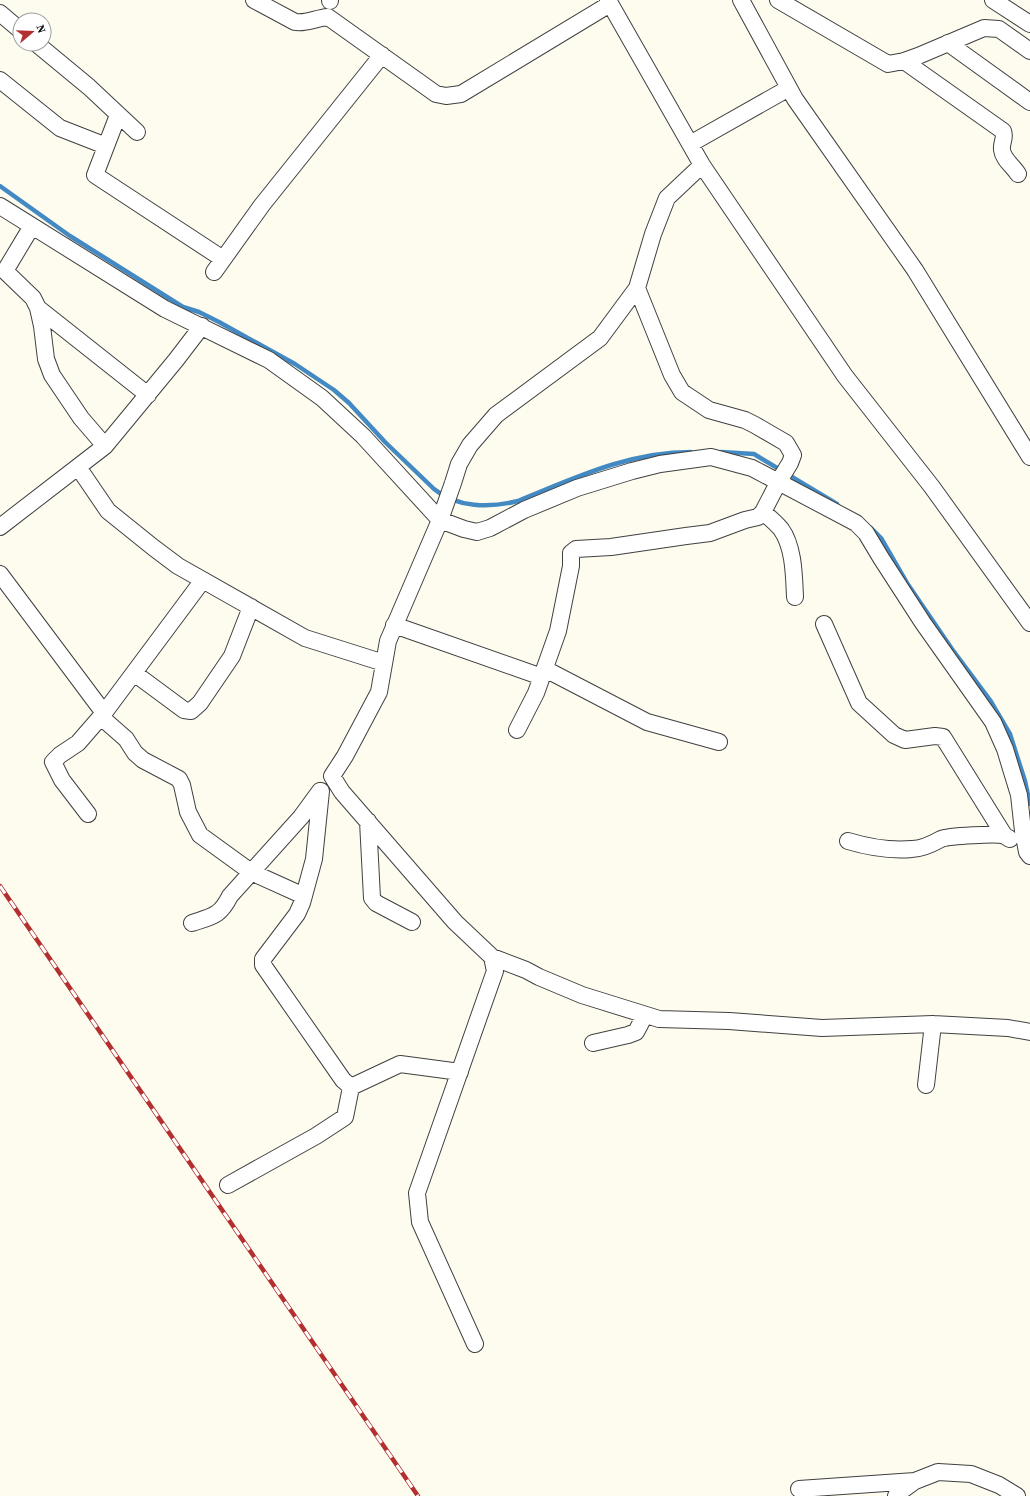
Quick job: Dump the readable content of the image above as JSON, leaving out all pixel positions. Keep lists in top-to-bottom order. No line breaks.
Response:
{"north":"right"}
